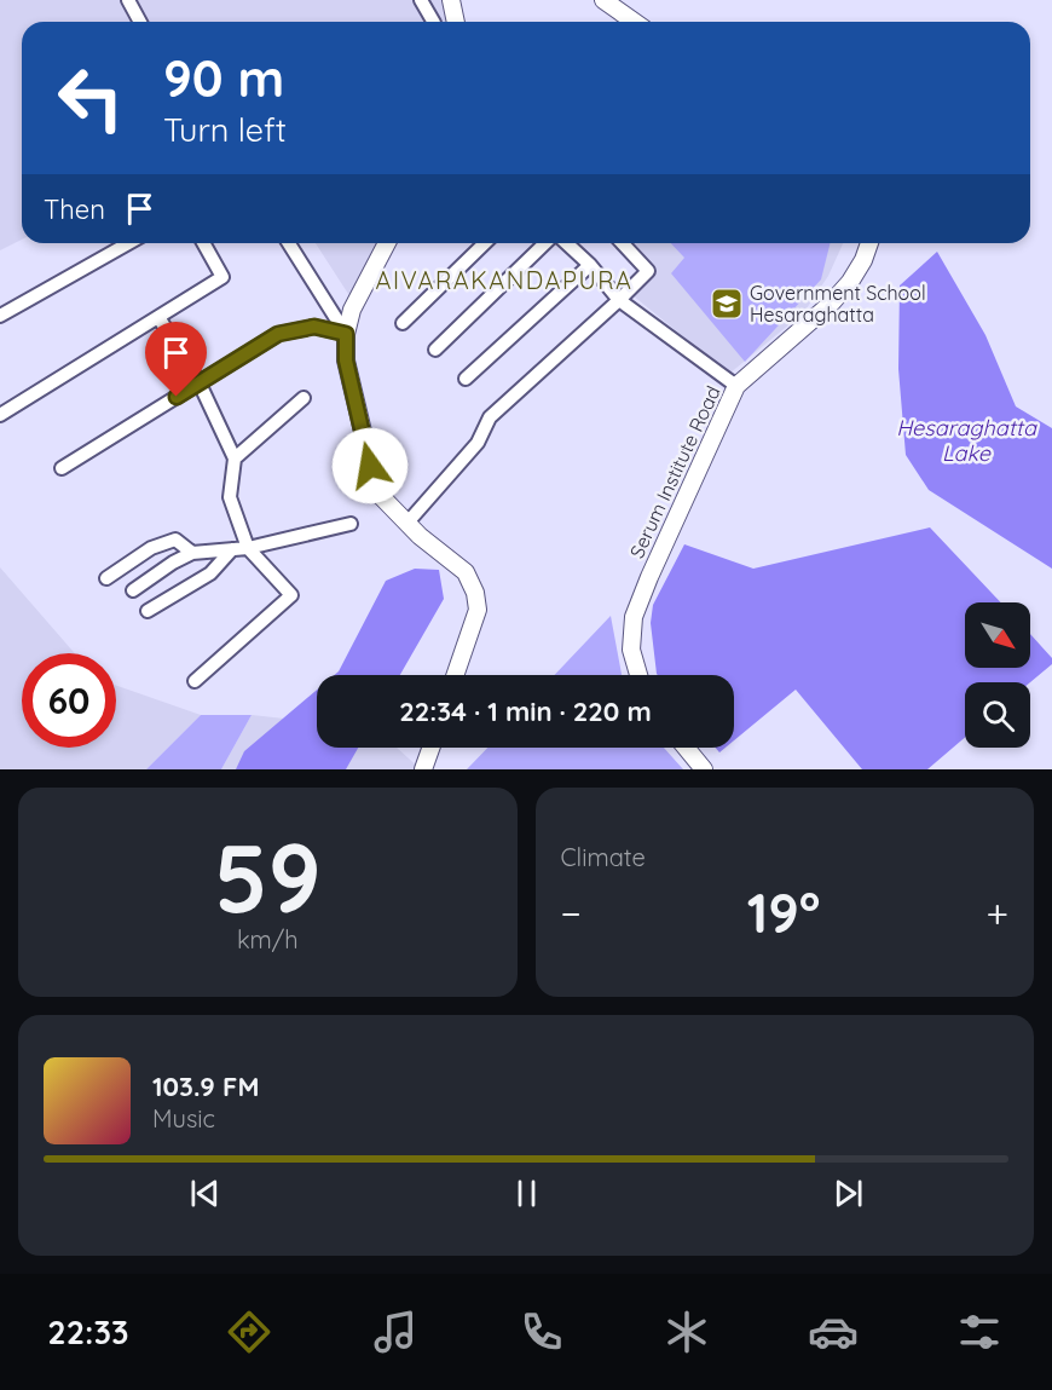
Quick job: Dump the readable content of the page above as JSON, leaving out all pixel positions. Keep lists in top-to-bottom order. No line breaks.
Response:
{"streets":{"main road":["Serum Institute Road"]},"districts":["AIVARAKANDAPURA"],"water":["Hesaraghatta Lake"],"places":{"school or university":["Government School Hesaraghatta"]},"north":"bottom right","page":{"turn":["90 m","Turn left"],"then":"Then","limit":"60","trip":"22:34 · 1 min · 220 m","tile":[["59","km/h"],"Climate"],"heat":["−","19°","+"],"song":["103.9 FM","Music"],"tabs":"22:33"}}
